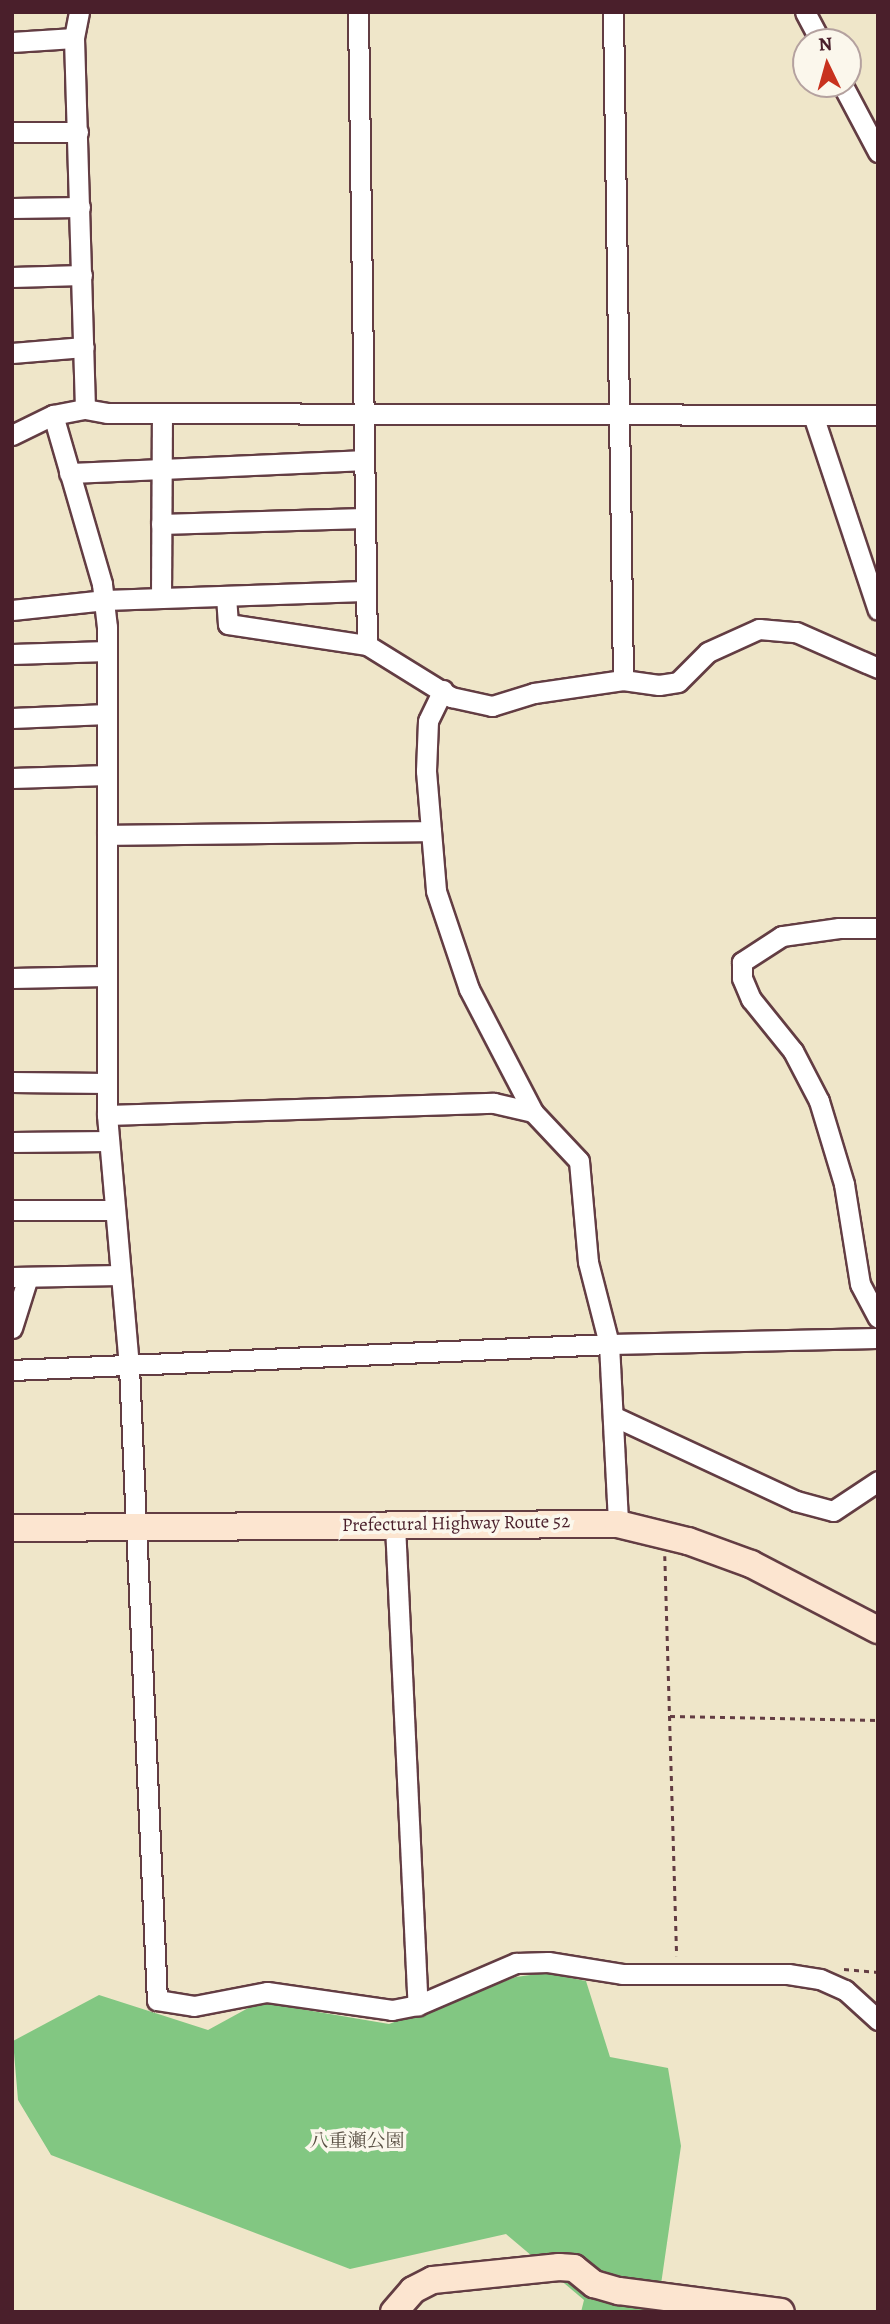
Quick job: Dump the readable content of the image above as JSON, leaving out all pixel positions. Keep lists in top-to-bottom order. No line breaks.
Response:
{"streets":{"main road":["Prefectural Highway Route 52"]},"parks":["八重瀬公園"],"north":"top"}
